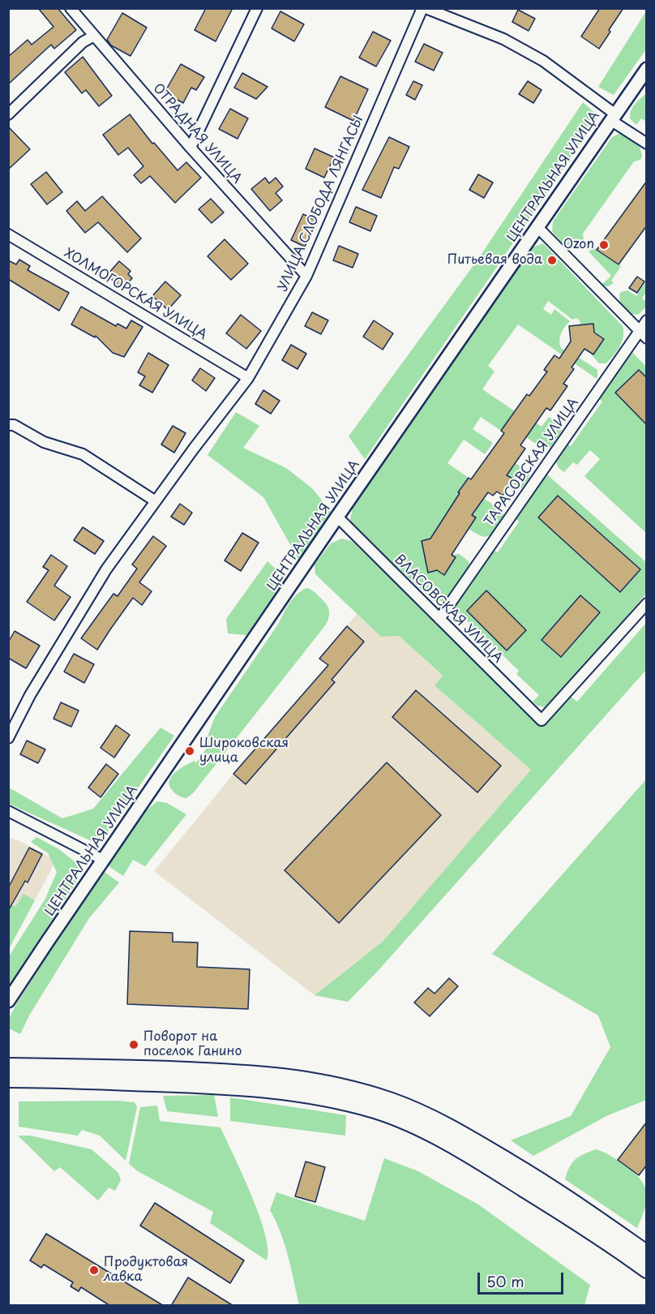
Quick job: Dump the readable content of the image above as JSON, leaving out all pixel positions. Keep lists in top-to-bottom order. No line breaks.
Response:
{"streets":{"street":["ОТРАДНАЯ УЛИЦА","ЦЕНТРАЛЬНАЯ УЛИЦА","УЛИЦА СЛОБОДА ЛЯНГАСЫ","ХОЛМОГОРСКАЯ УЛИЦА","ТАРАСОВСКАЯ УЛИЦА","ВЛАСОВСКАЯ УЛИЦА"]},"crossings":[["ОТРАДНАЯ УЛИЦА","УЛИЦА СЛОБОДА ЛЯНГАСЫ"],["ЦЕНТРАЛЬНАЯ УЛИЦА","ВЛАСОВСКАЯ УЛИЦА"],["УЛИЦА СЛОБОДА ЛЯНГАСЫ","ХОЛМОГОРСКАЯ УЛИЦА"],["ТАРАСОВСКАЯ УЛИЦА","ВЛАСОВСКАЯ УЛИЦА"]],"places":["Ozon","Питьевая вода","Широковская улица","Поворот на поселок Ганино","Продуктовая лавка"],"scale_bar":"50 m"}
